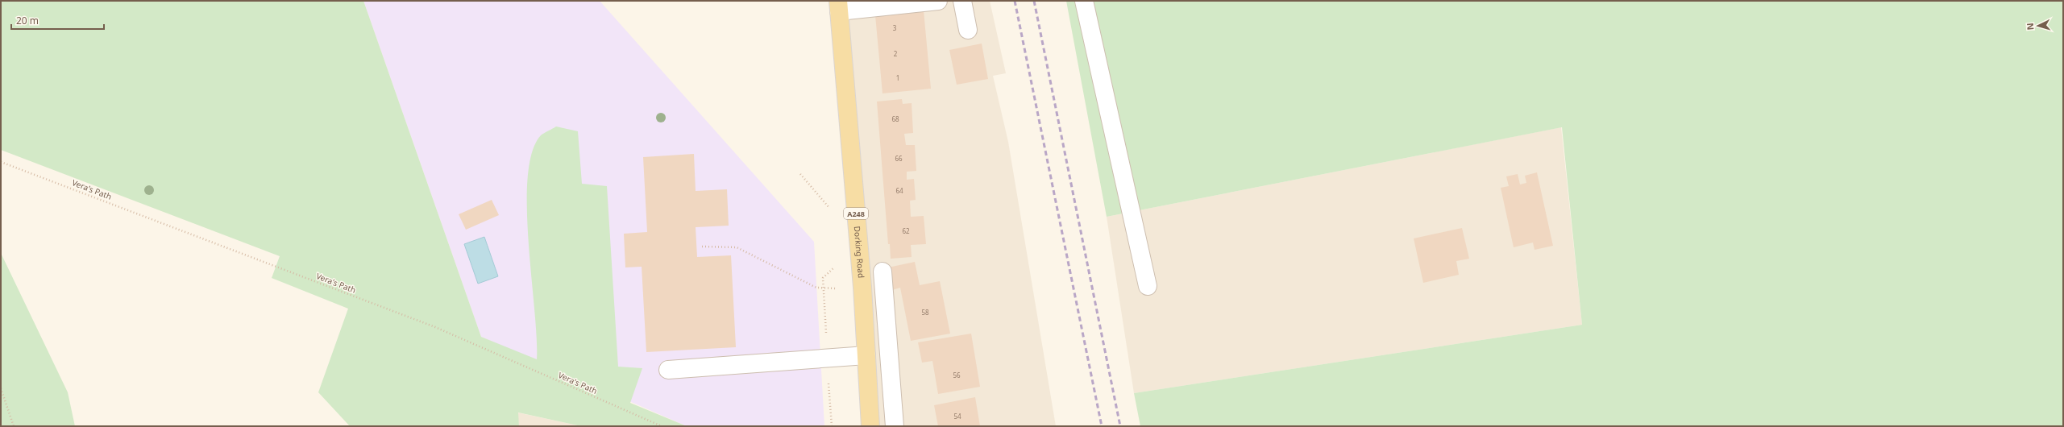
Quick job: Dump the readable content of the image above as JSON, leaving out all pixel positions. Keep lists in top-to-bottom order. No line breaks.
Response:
{"streets":{"main road":["A248","Dorking Road"],"path":["Vera's Path"]},"house_numbers":["3","2","1","68","66","64","62","58","56","54"],"scale_bar":"20 m","north":"left"}
